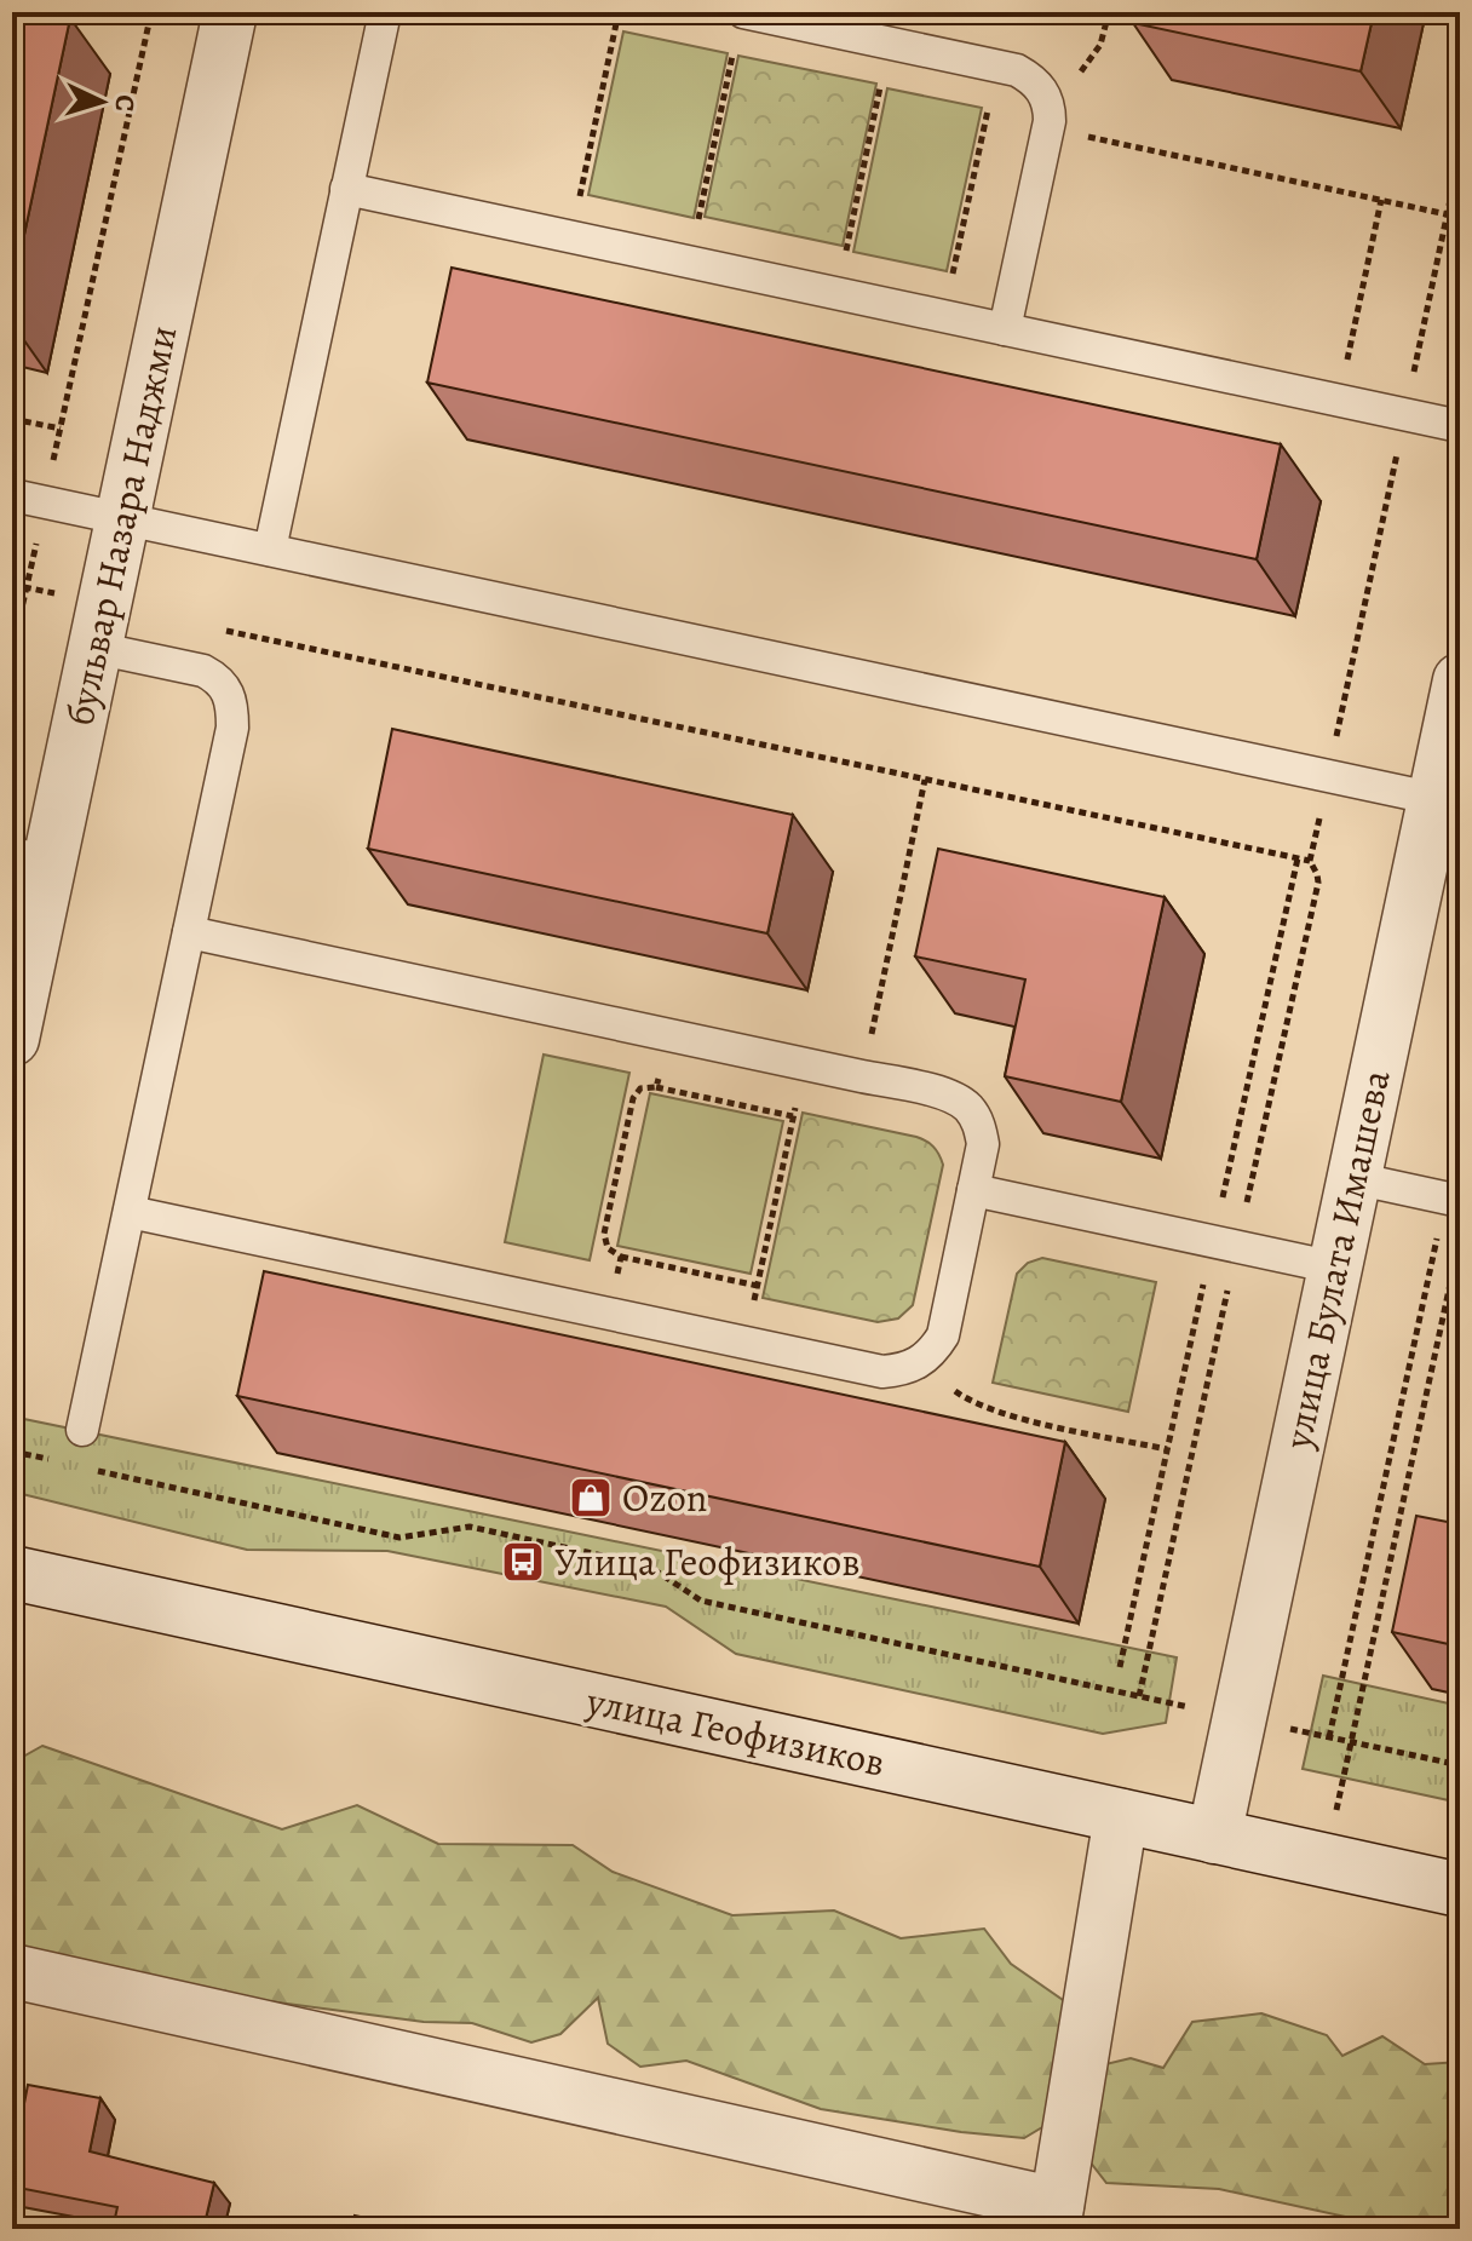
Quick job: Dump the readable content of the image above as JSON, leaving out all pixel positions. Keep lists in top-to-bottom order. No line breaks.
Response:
{"streets":{"street":["бульвар Назара Наджми","улица Булата Имашева","улица Геофизиков"]},"crossings":[["улица Булата Имашева","улица Геофизиков"]],"places":{"shop":["Ozon"],"bus stop":["Улица Геофизиков"]},"north":"right"}
